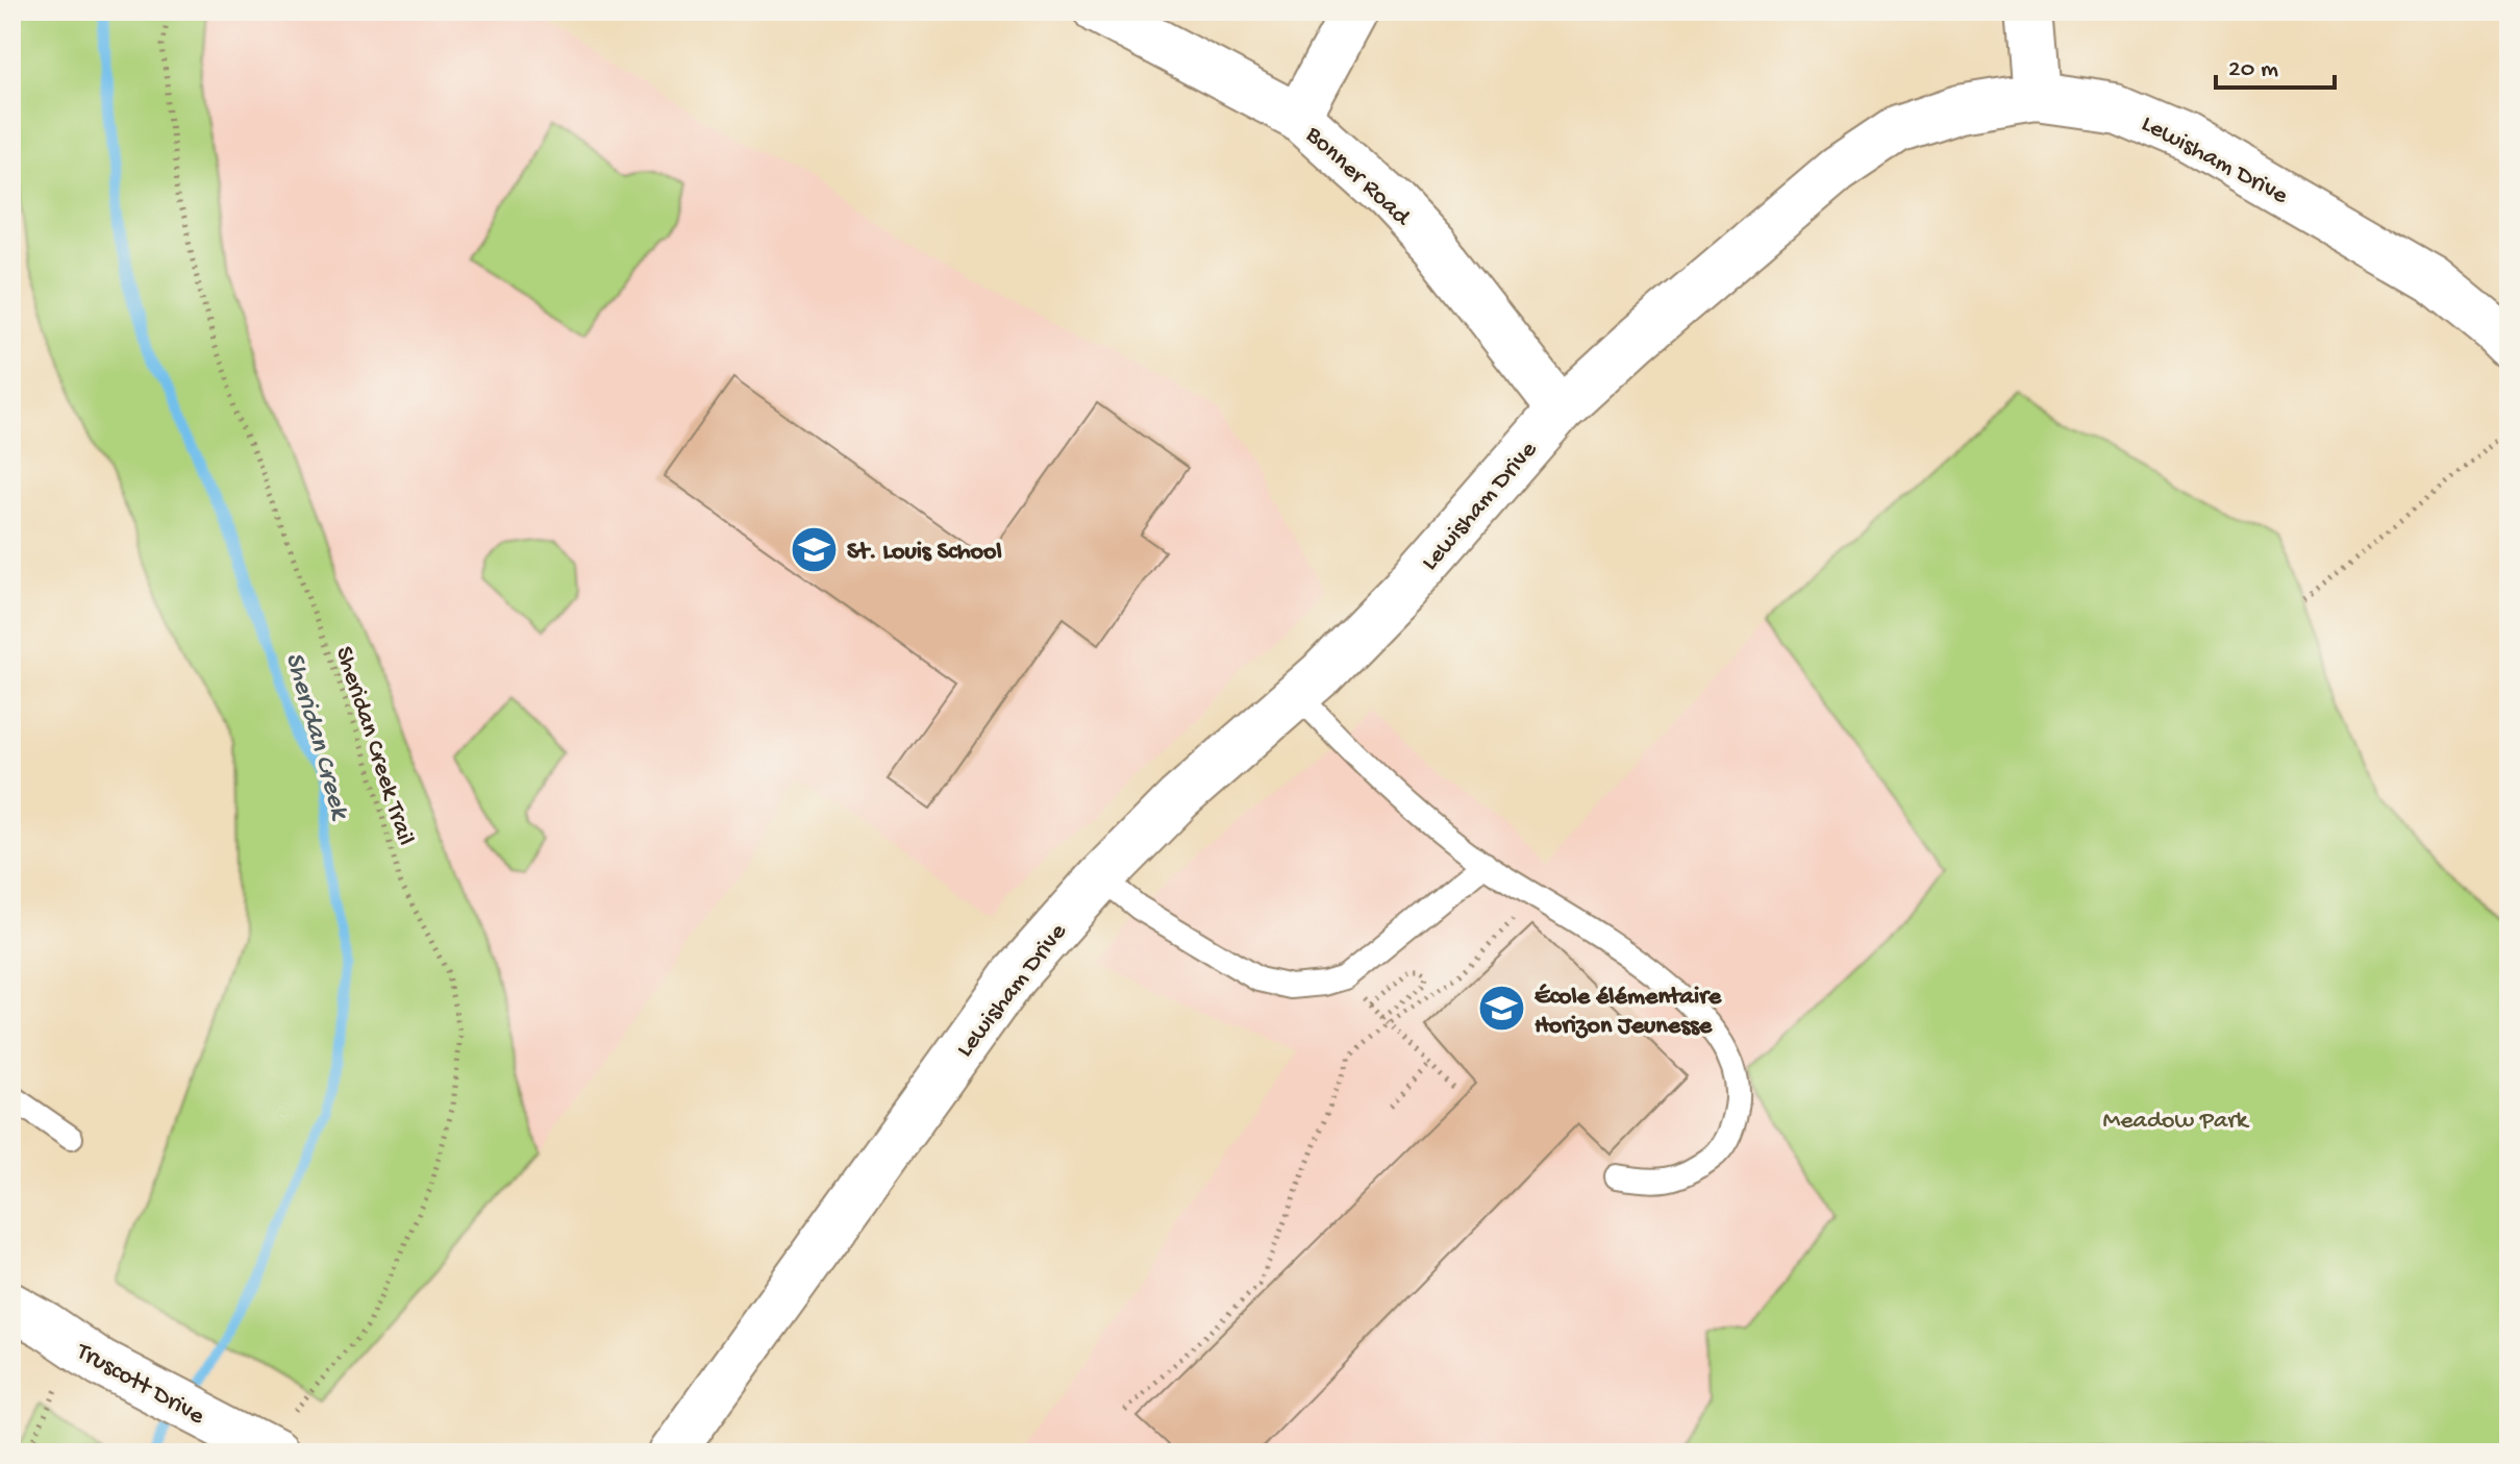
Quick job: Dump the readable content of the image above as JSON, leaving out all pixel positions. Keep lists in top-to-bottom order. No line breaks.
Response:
{"streets":{"street":["Lewisham Drive","Bonner Road","Truscott Drive"],"path":["Sheridan Creek Trail"]},"crossings":[["Lewisham Drive","Bonner Road"],["Sheridan Creek Trail","Truscott Drive"]],"water":["Sheridan Creek"],"parks":["Meadow Park"],"places":{"school or university":["St. Louis School","École élémentaire Horizon Jeunesse"]},"scale_bar":"20 m"}
